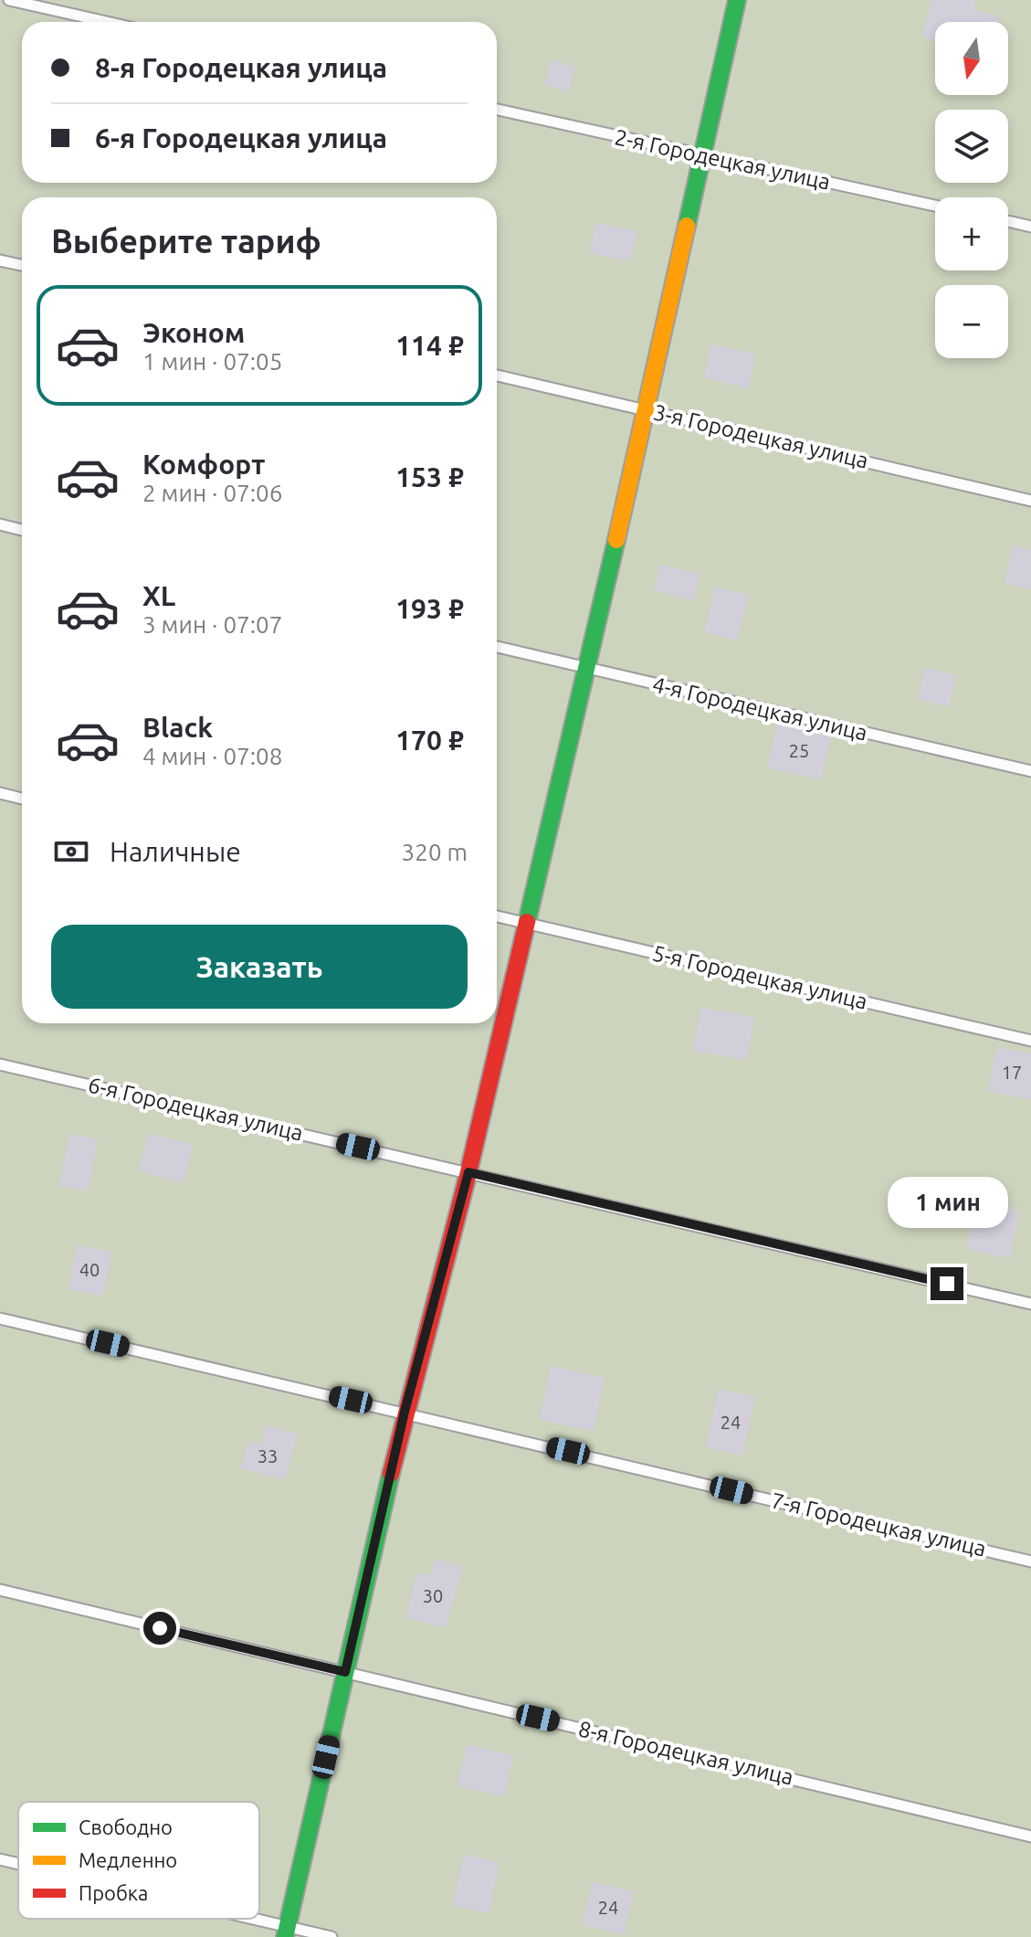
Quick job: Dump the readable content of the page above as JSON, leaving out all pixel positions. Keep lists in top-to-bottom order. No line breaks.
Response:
{"streets":{"lane":["2-я Городецкая улица","3-я Городецкая улица","4-я Городецкая улица","5-я Городецкая улица","6-я Городецкая улица","7-я Городецкая улица","8-я Городецкая улица"]},"house_numbers":["25","17","40","24","33","30","24"],"legend":["Свободно","Медленно","Пробка"],"north":"bottom","page":{"map_buttons":["+","−"],"banner":["8-я Городецкая улица","6-я Городецкая улица"],"heading":"Выберите тариф","list":[{"name":"Эконом","note":"1 мин · 07:05","value":"114 ₽"},{"name":"Комфорт","note":"2 мин · 07:06","value":"153 ₽"},{"name":"XL","note":"3 мин · 07:07","value":"193 ₽"},{"name":"Black","note":"4 мин · 07:08","value":"170 ₽"}],"pay":["Наличные","320 m"],"buttons":"Заказать","bubble":"1 мин"}}
